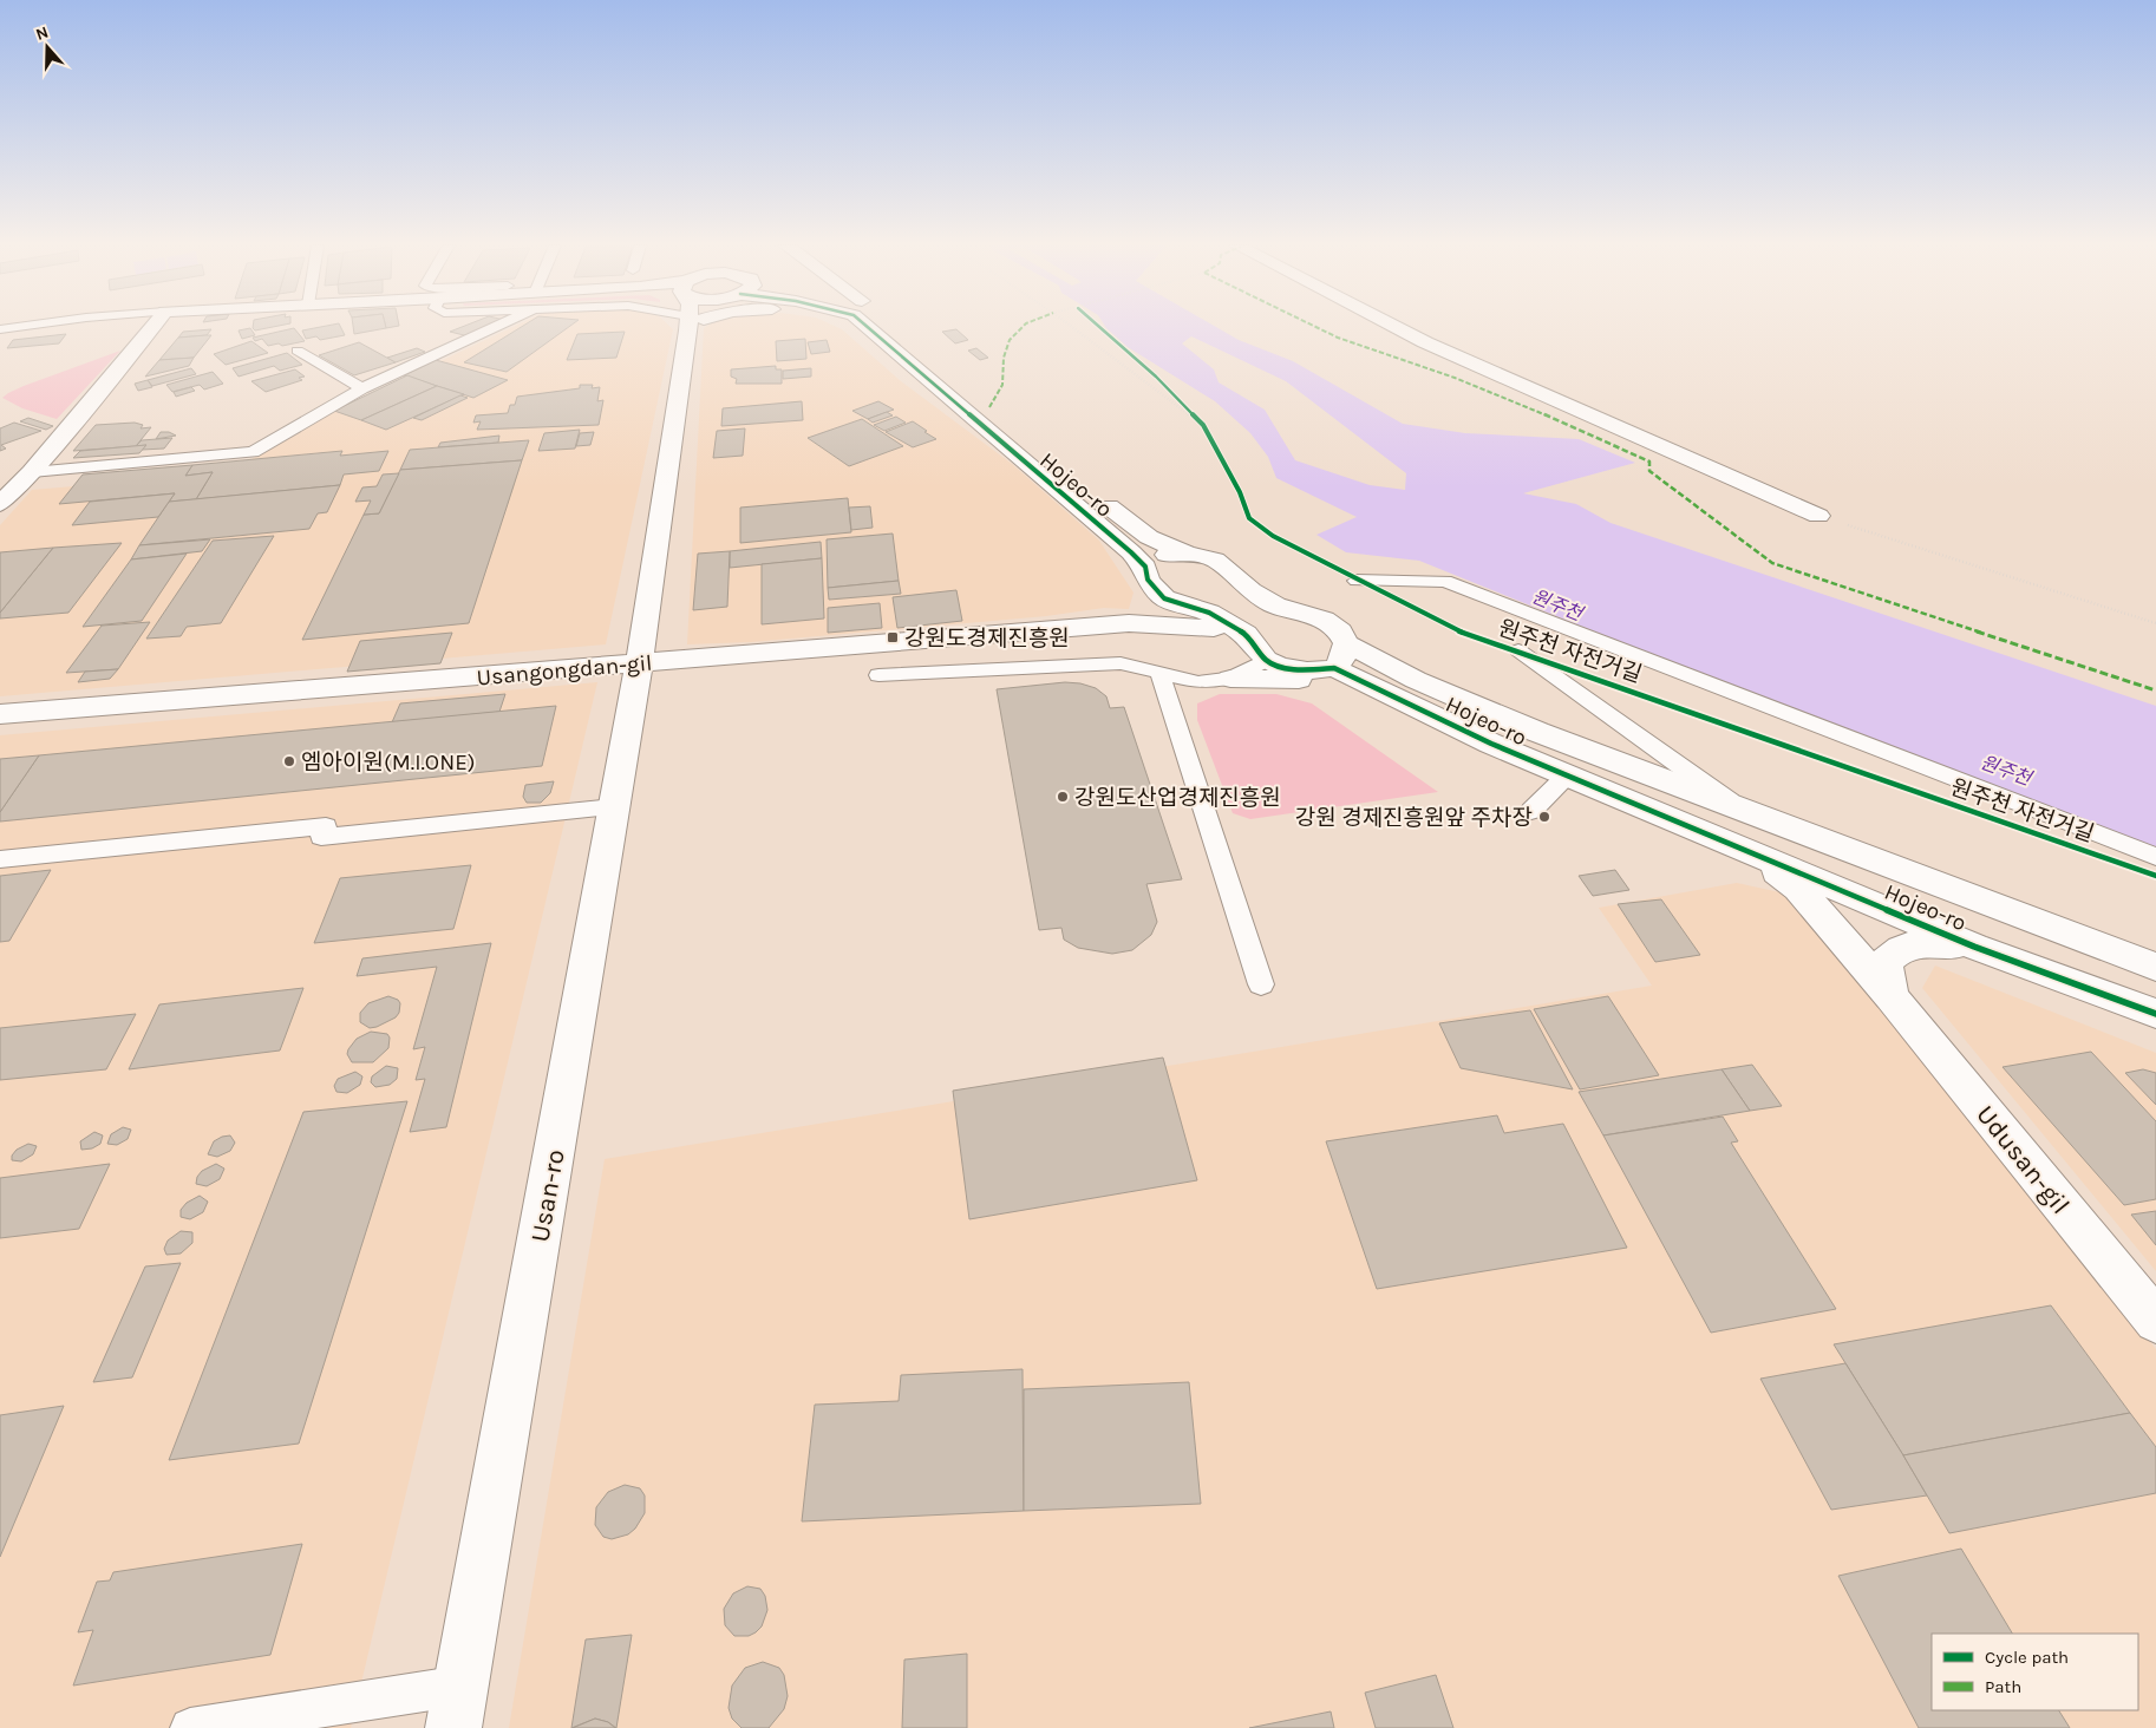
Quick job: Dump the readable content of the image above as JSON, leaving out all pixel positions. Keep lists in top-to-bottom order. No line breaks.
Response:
{"streets":{"street":["Hojeo-ro","Usangongdan-gil","Udusan-gil","Usan-ro"],"cycle path":["원주천 자전거길"]},"crossings":[["Hojeo-ro","Udusan-gil"],["Usangongdan-gil","Usan-ro"]],"water":["원주천"],"places":{"transit":["강원도경제진흥원"],"other":["엠아이원(M.I.ONE)","강원도산업경제진흥원","강원 경제진흥원앞 주차장"]},"legend":["Cycle path","Path"],"north":"top"}
